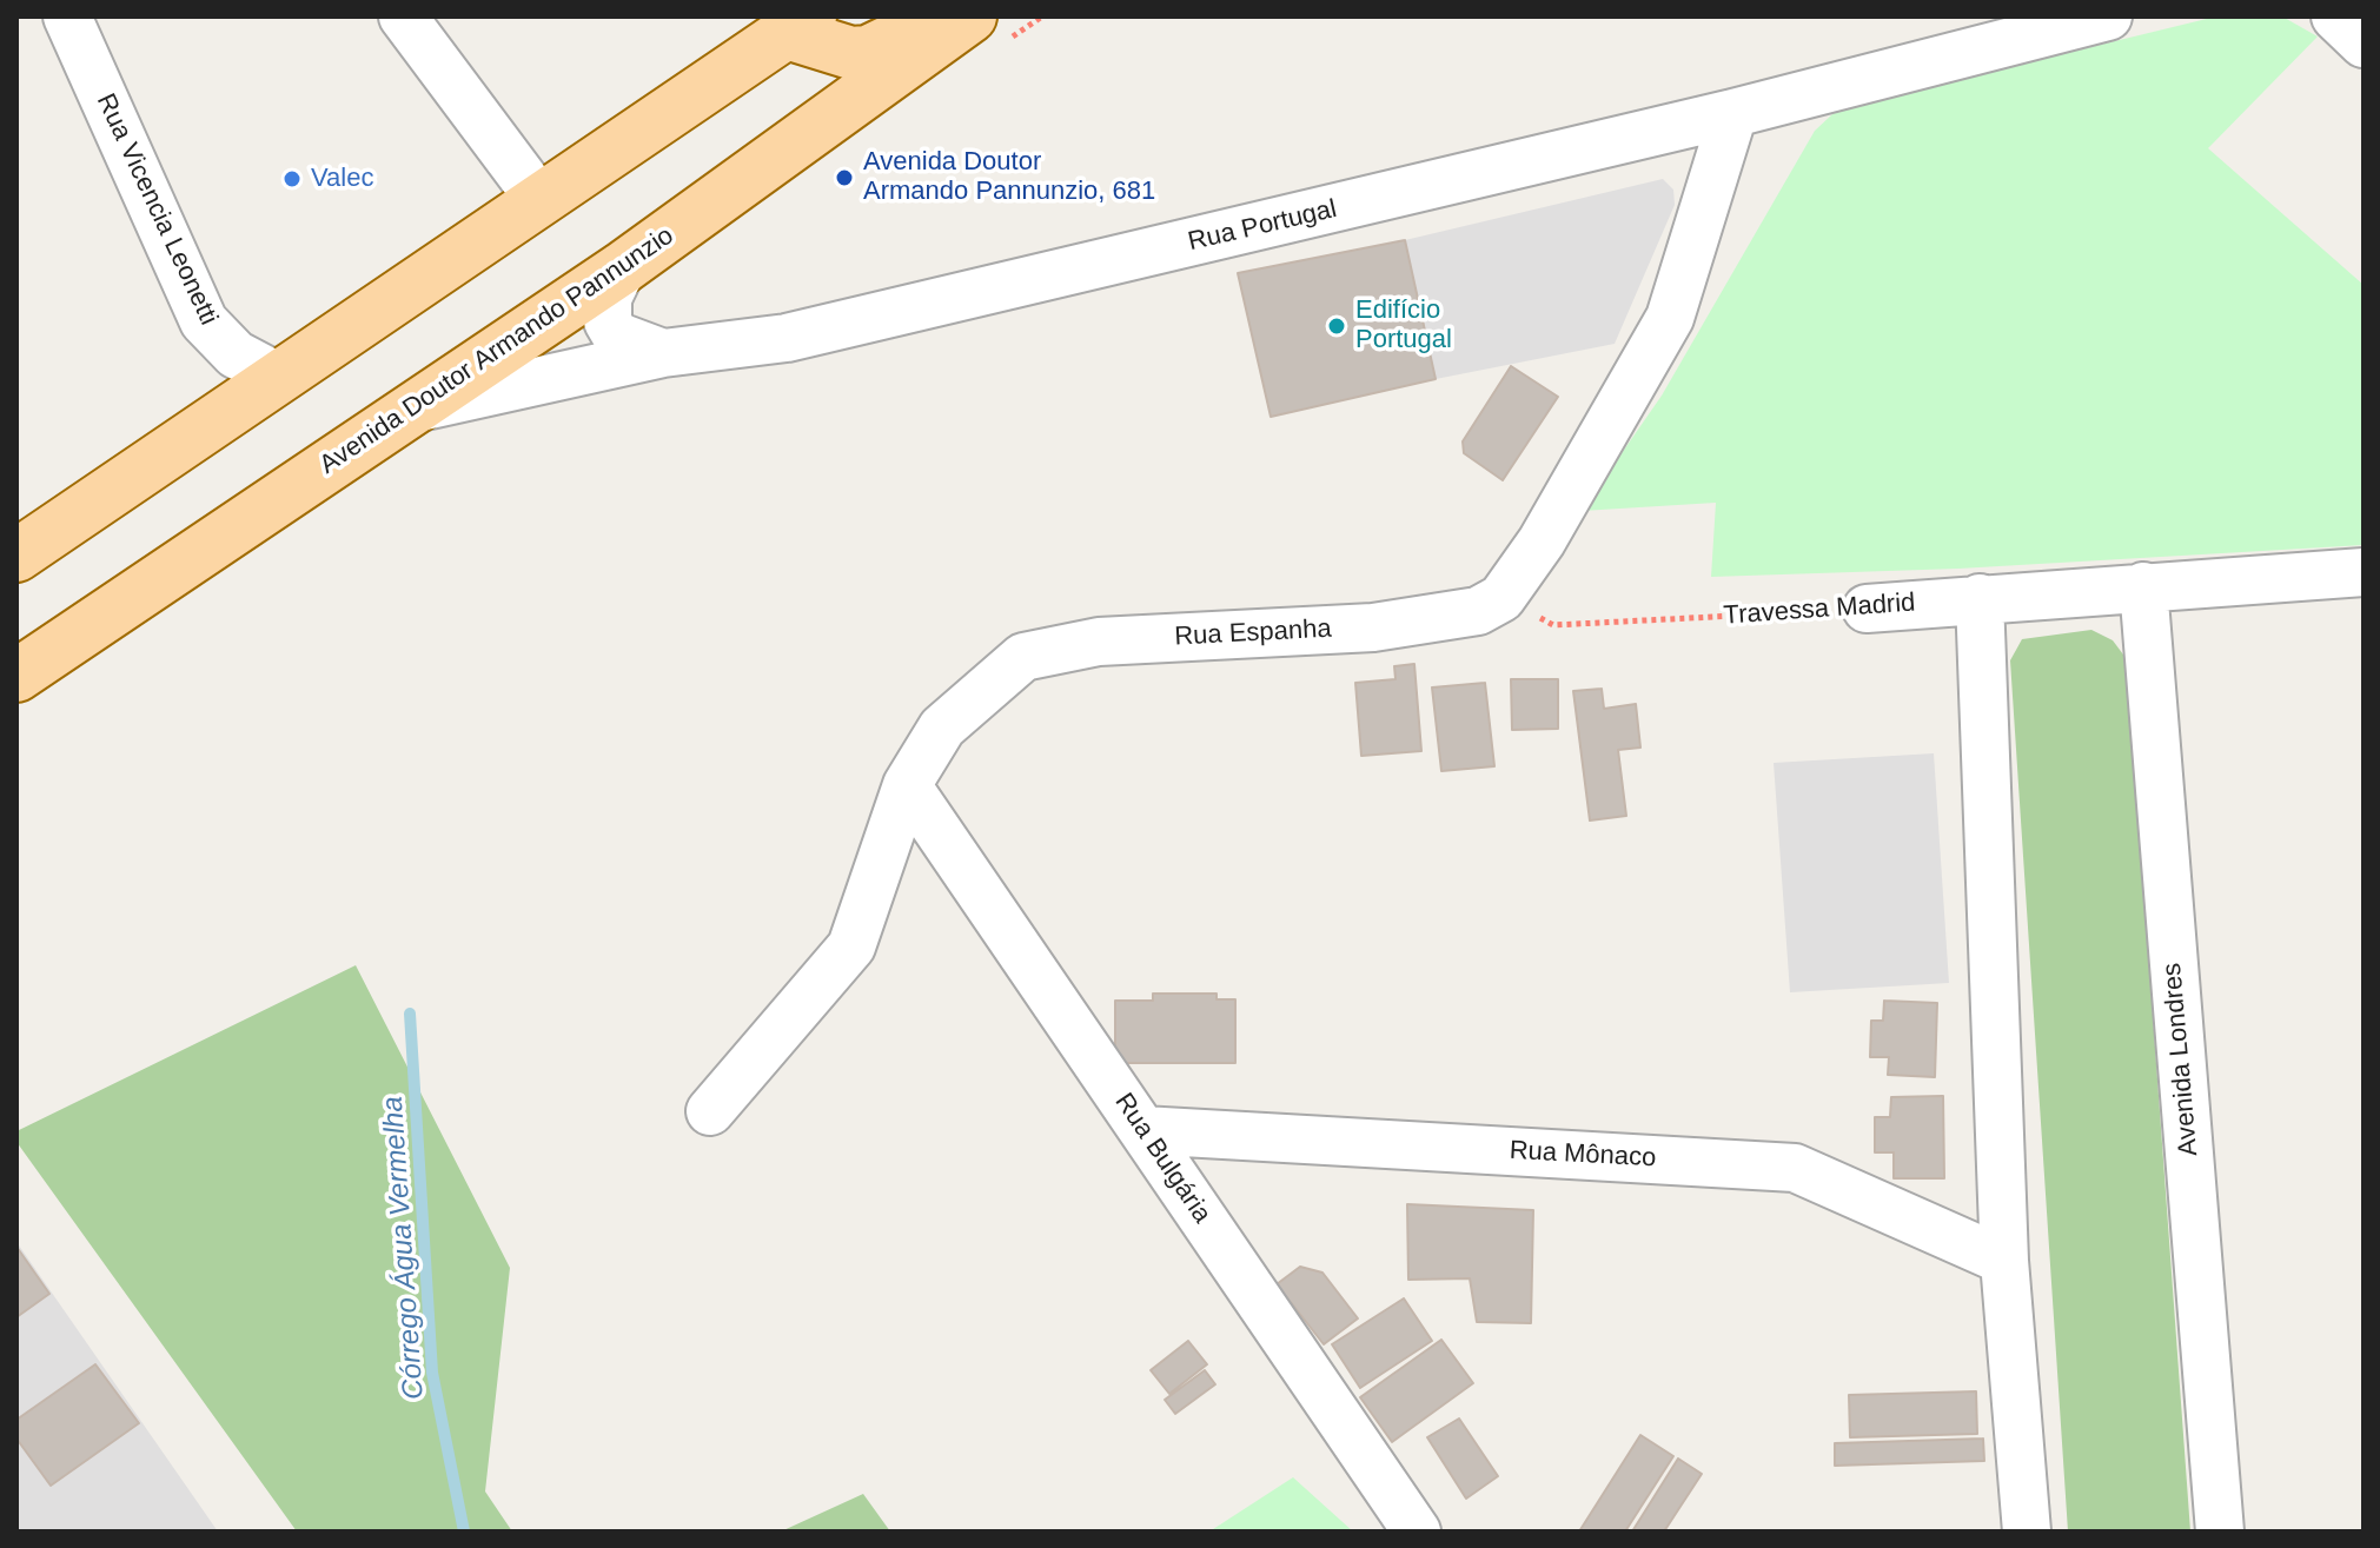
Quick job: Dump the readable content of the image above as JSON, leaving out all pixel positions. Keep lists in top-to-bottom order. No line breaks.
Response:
{"streets":{"main road":["Avenida Doutor Armando Pannunzio"],"street":["Rua Vicencia Leonetti","Rua Portugal","Travessa Madrid","Rua Espanha","Avenida Londres","Rua Mônaco","Rua Bulgária"]},"crossings":[["Rua Portugal","Avenida Doutor Armando Pannunzio"],["Travessa Madrid","Rua Espanha"],["Travessa Madrid","Avenida Londres"],["Rua Espanha","Rua Bulgária"],["Rua Mônaco","Rua Bulgária"]],"water":["Córrego Água Vermelha"],"places":["Avenida Doutor Armando Pannunzio, 681","Valec","Edifício Portugal"]}
